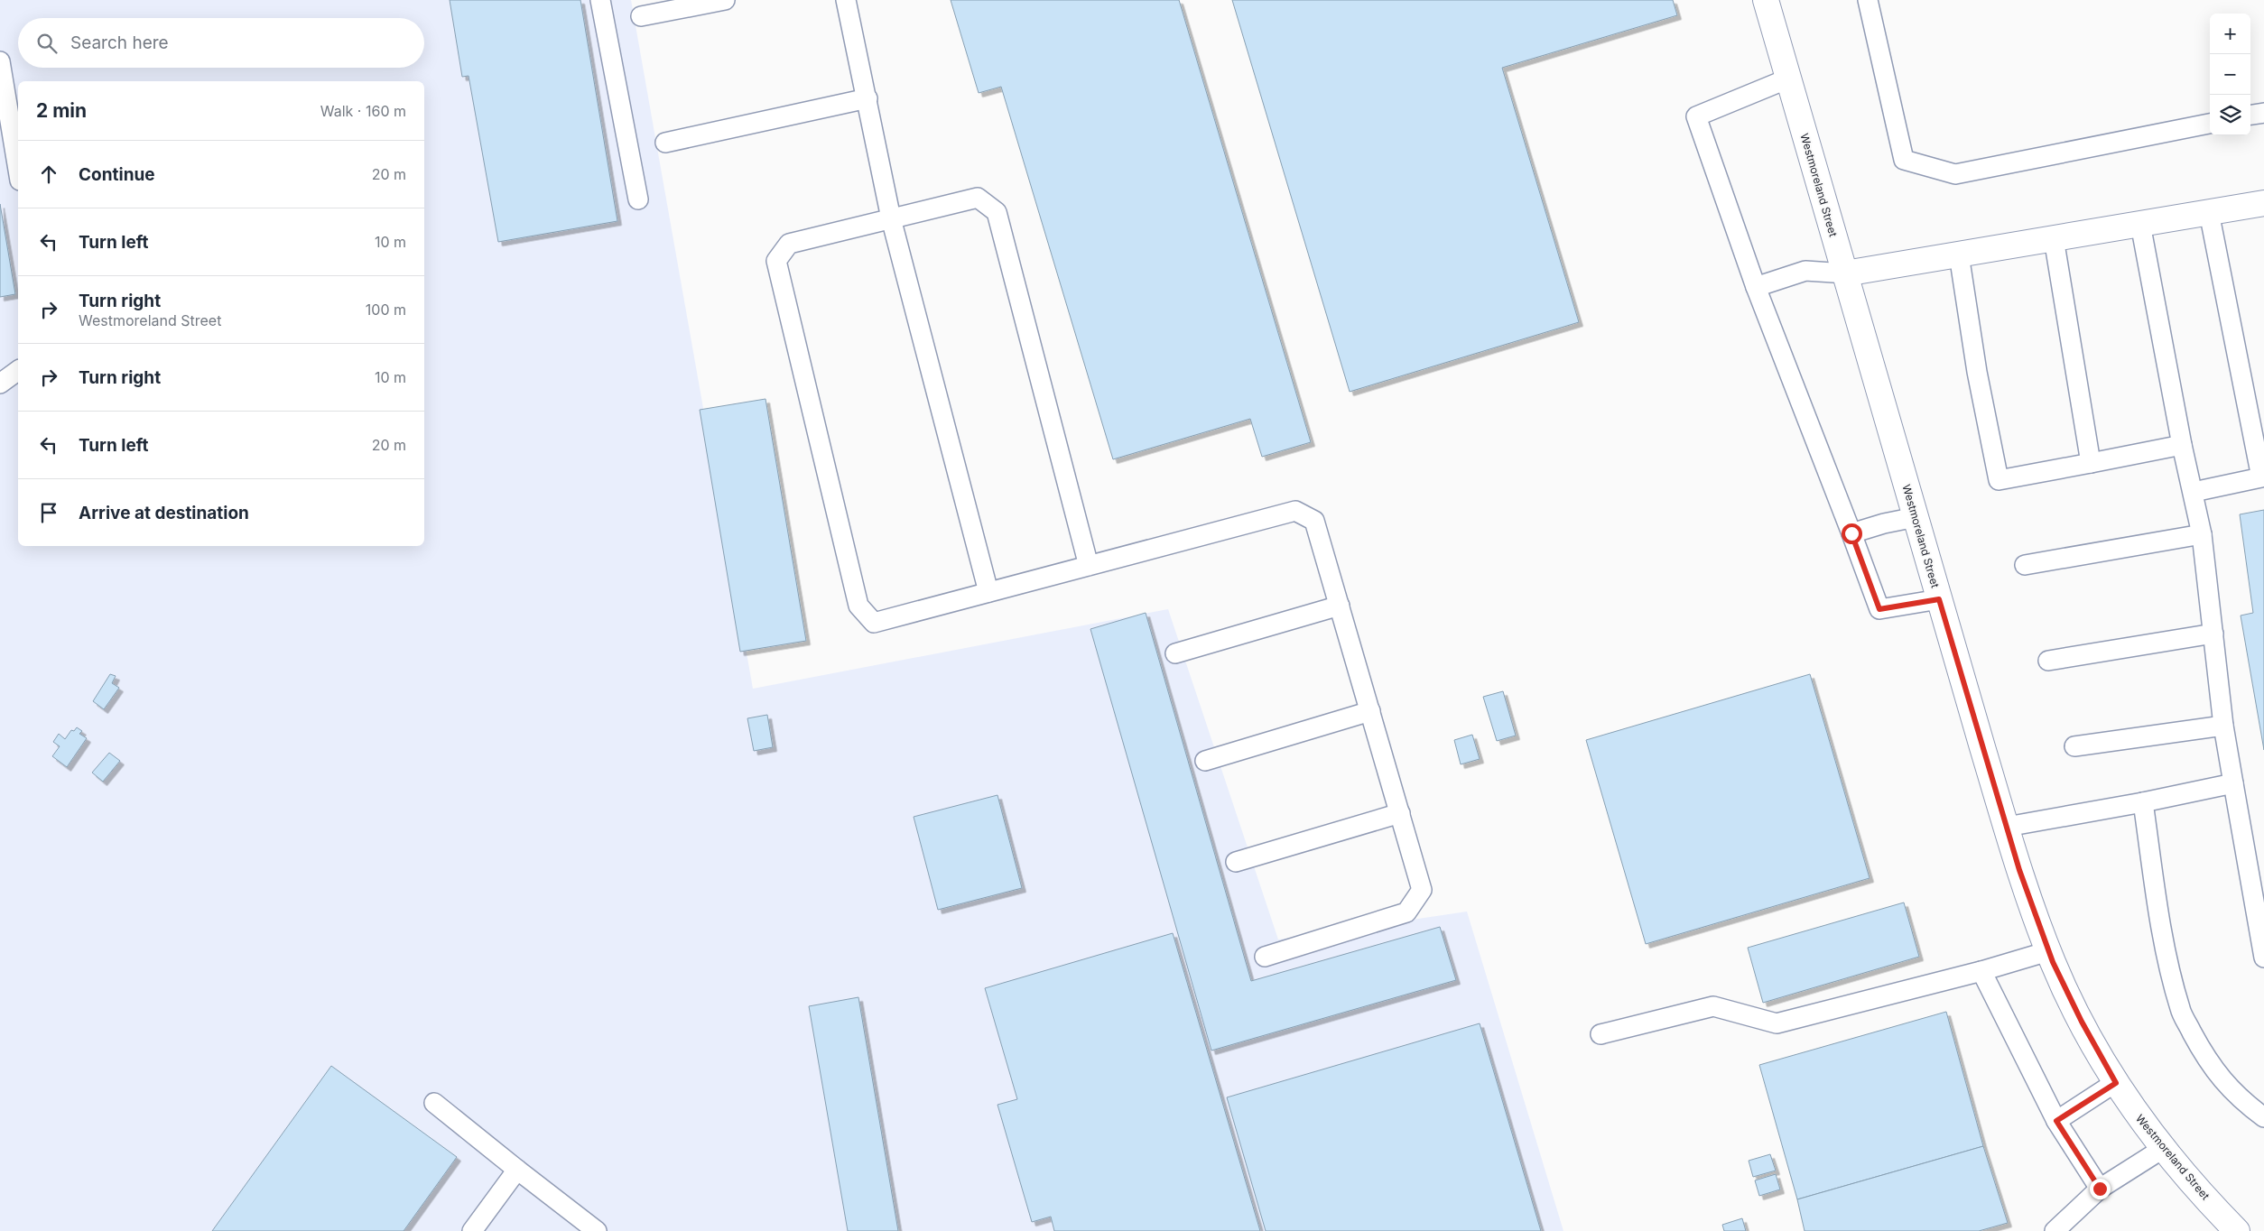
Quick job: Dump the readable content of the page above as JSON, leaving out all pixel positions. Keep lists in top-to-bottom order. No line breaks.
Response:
{"streets":{"street":["Westmoreland Street"]},"page":{"map_buttons":["+","−"],"search":"Search here","heading":["2 min","Walk · 160 m"],"list":[["Continue","20 m"],["Turn left","10 m"],["Turn right","Westmoreland Street","100 m"],["Turn right","10 m"],["Turn left","20 m"],"Arrive at destination"]}}
